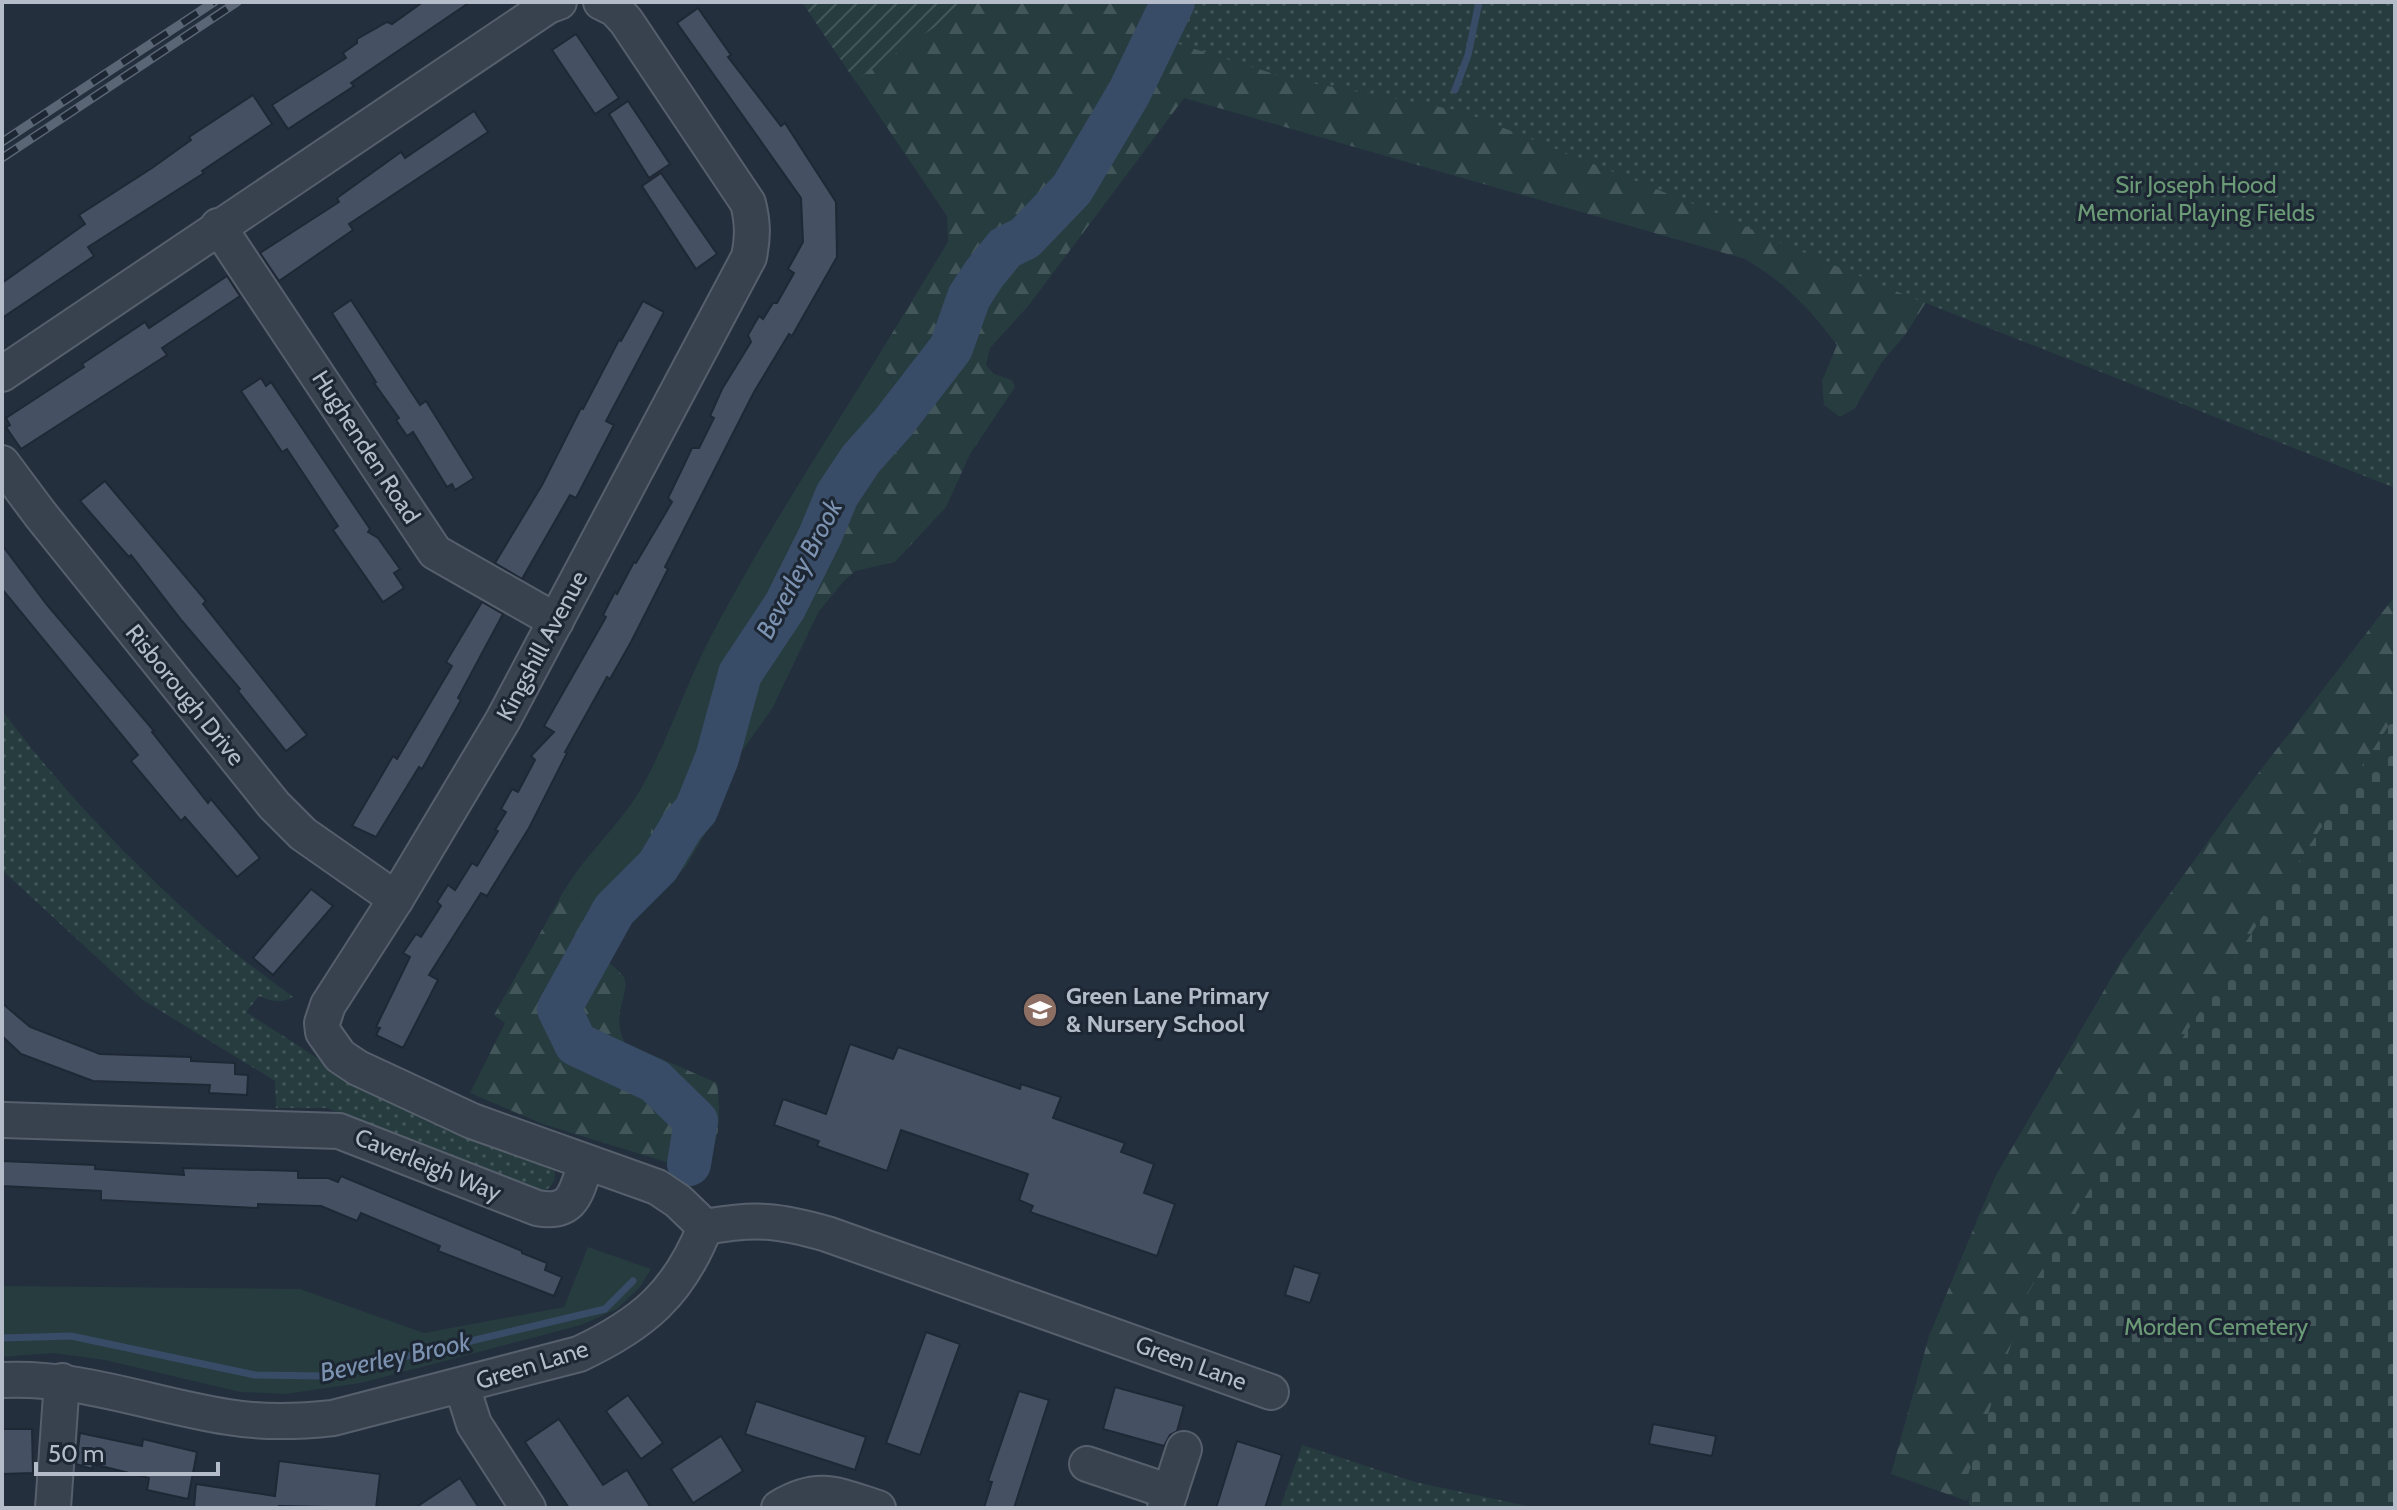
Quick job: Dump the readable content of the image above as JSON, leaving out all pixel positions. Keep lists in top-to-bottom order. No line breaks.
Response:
{"streets":{"street":["Hughenden Road","Kingshill Avenue","Risborough Drive","Caverleigh Way","Green Lane"]},"crossings":[["Hughenden Road","Kingshill Avenue"],["Kingshill Avenue","Risborough Drive"],["Kingshill Avenue","Caverleigh Way"]],"water":["Beverley Brook"],"parks":["Sir Joseph Hood Memorial Playing Fields","Morden Cemetery"],"places":{"school or university":["Green Lane Primary & Nursery School"]},"scale_bar":"50 m"}
